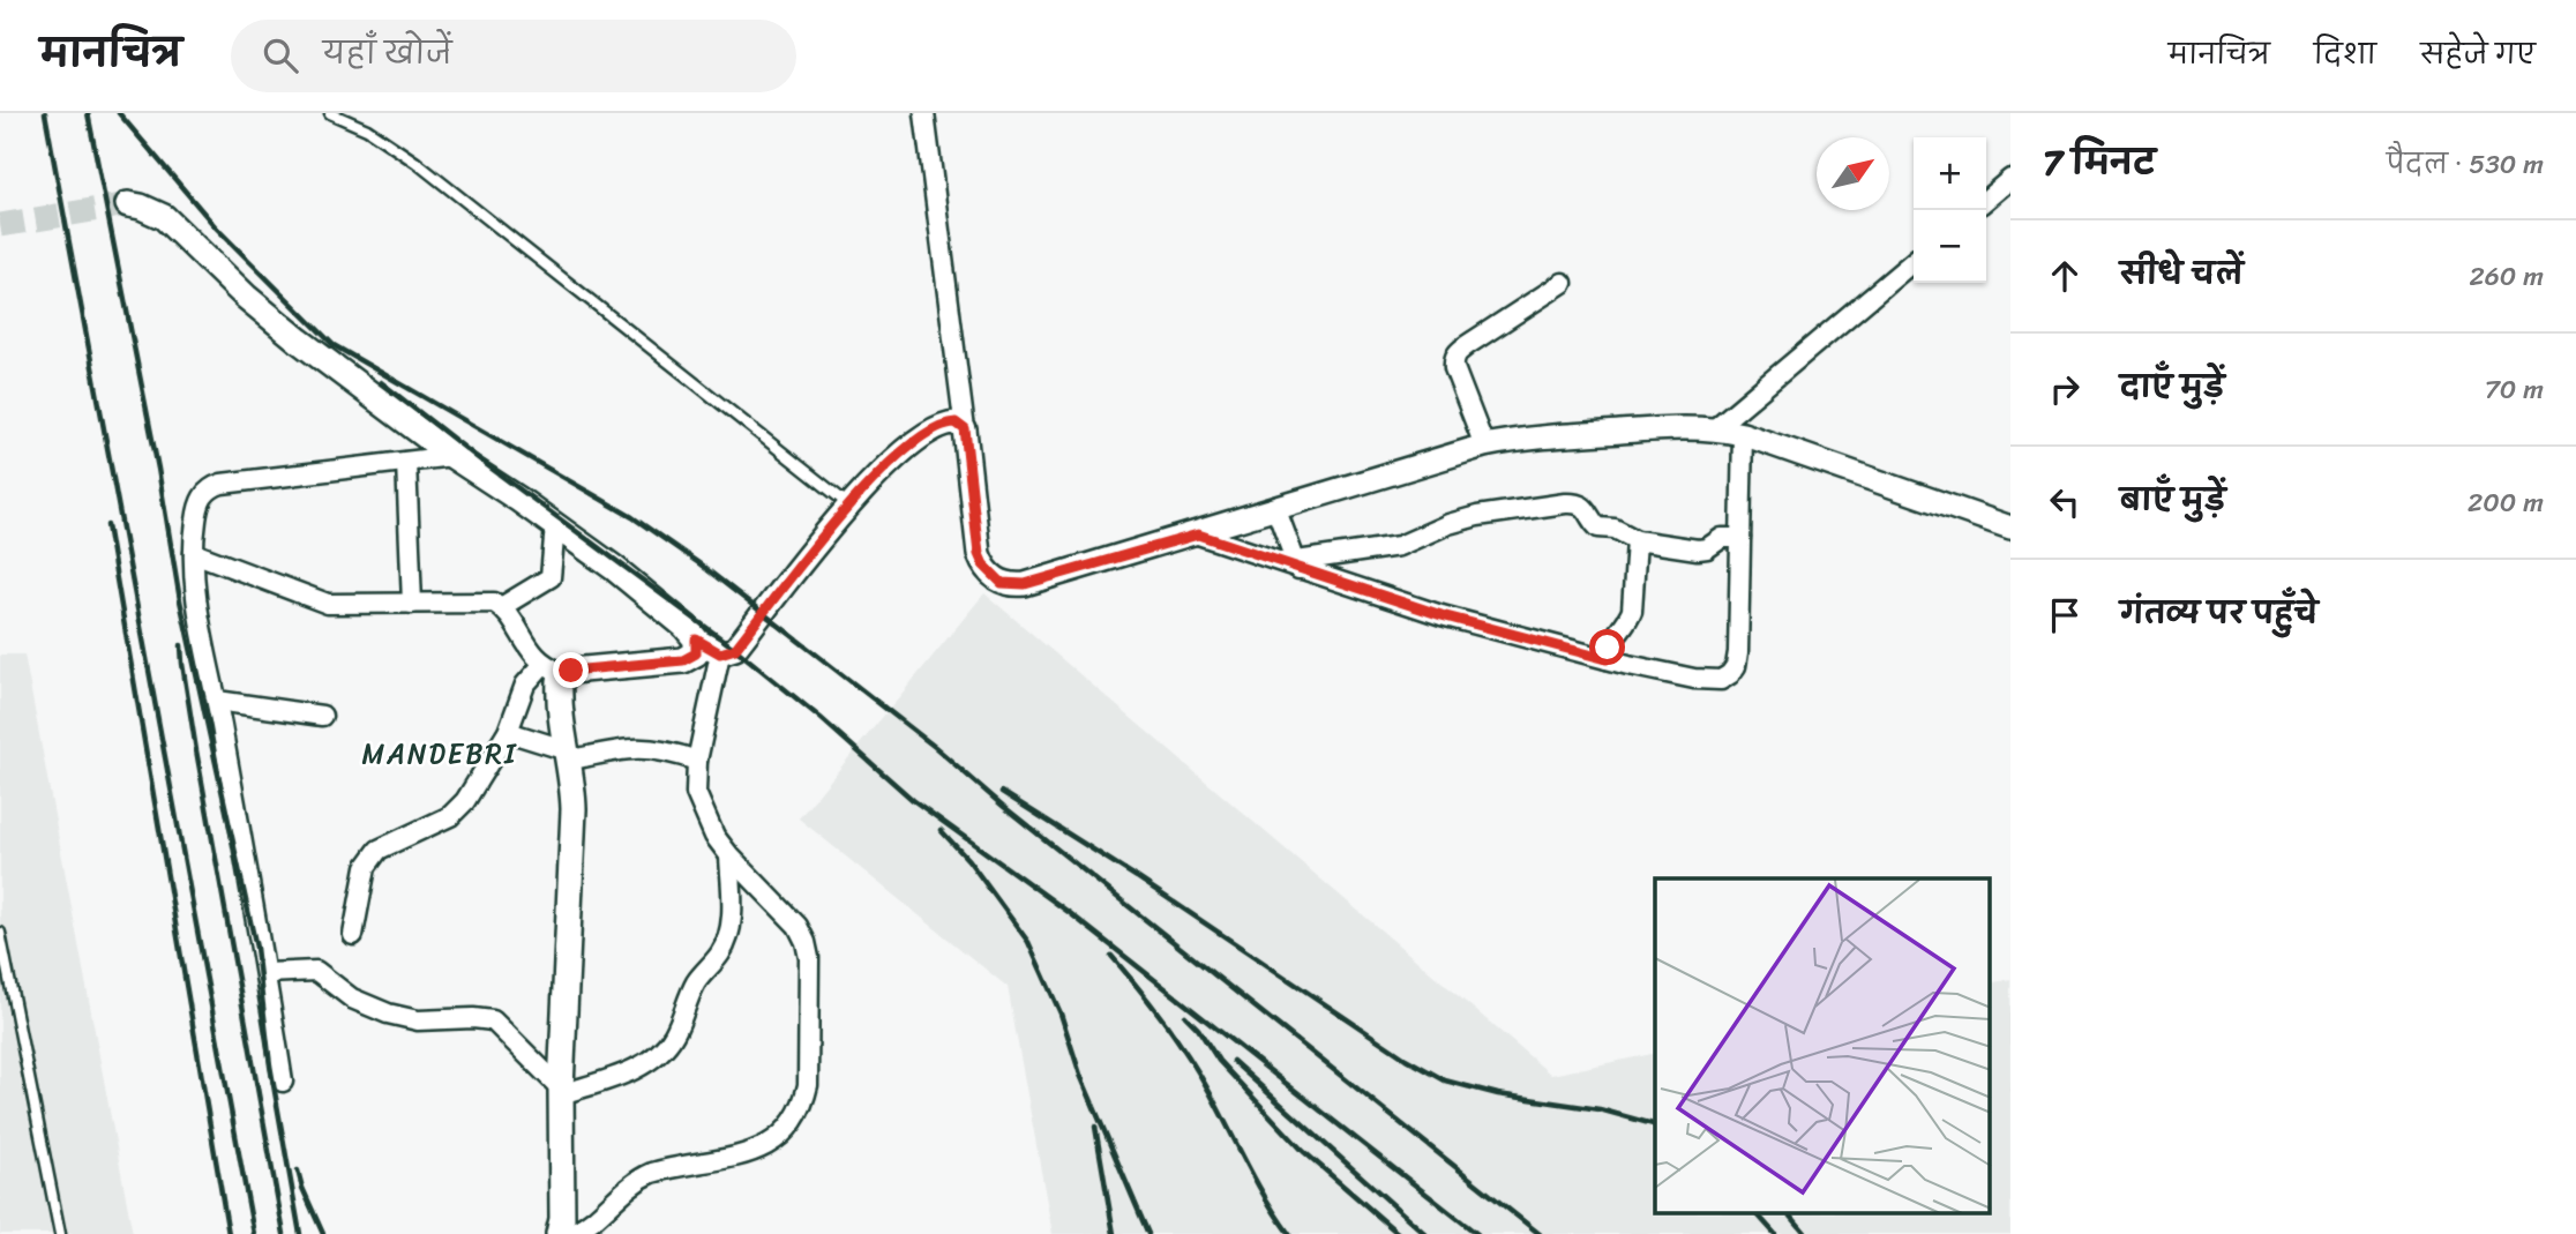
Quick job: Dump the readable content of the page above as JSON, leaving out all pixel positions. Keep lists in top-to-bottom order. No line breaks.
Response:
{"districts":["MANDEBRI"],"north":"top right","page":{"header":"मानचित्र","search":"यहाँ खोजें","nav":["मानचित्र","दिशा","सहेजे गए"],"heading":["7 मिनट","पैदल · 530 m"],"map_buttons":["+","−"],"list":[["सीधे चलें","260 m"],["दाएँ मुड़ें","70 m"],["बाएँ मुड़ें","200 m"],"गंतव्य पर पहुँचे"]}}
